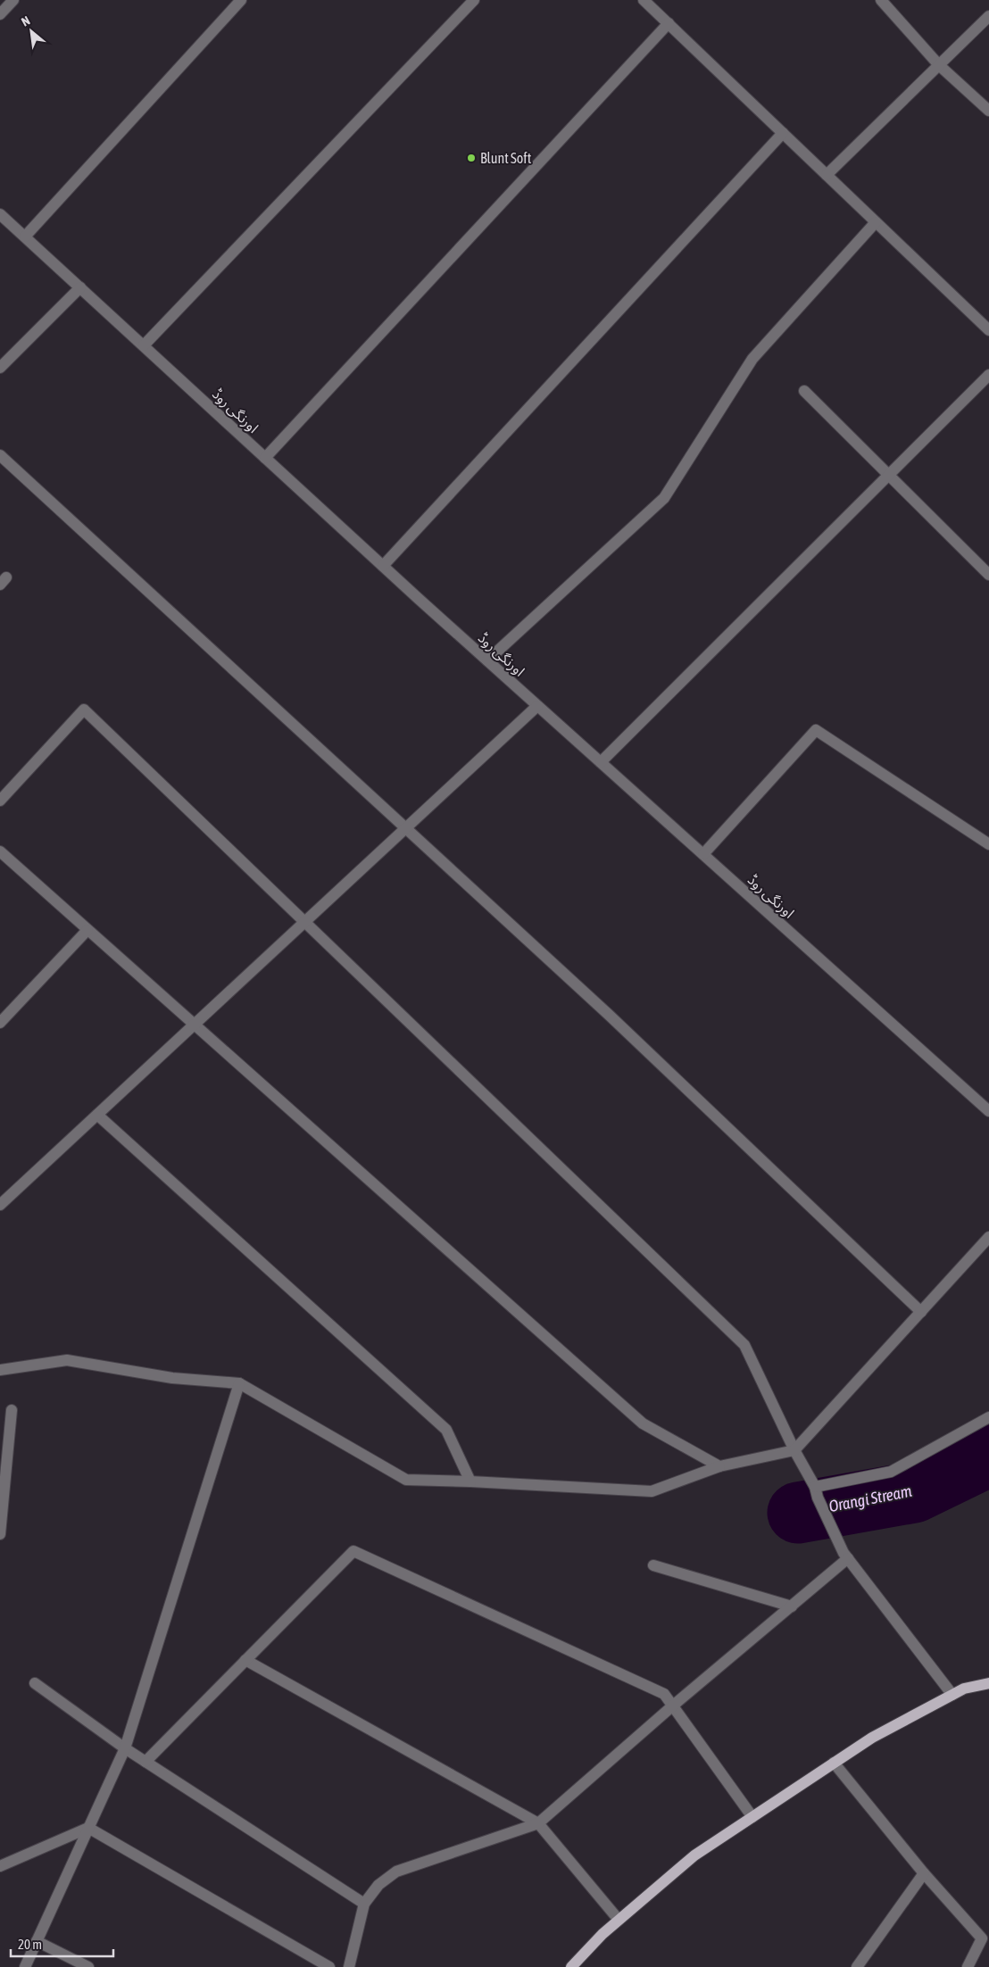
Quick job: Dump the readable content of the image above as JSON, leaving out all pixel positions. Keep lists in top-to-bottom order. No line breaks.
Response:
{"streets":{"street":["اورنگی روڈ"]},"water":["Orangi Stream"],"places":["Blunt Soft"],"scale_bar":"20 m","north":"top left"}
